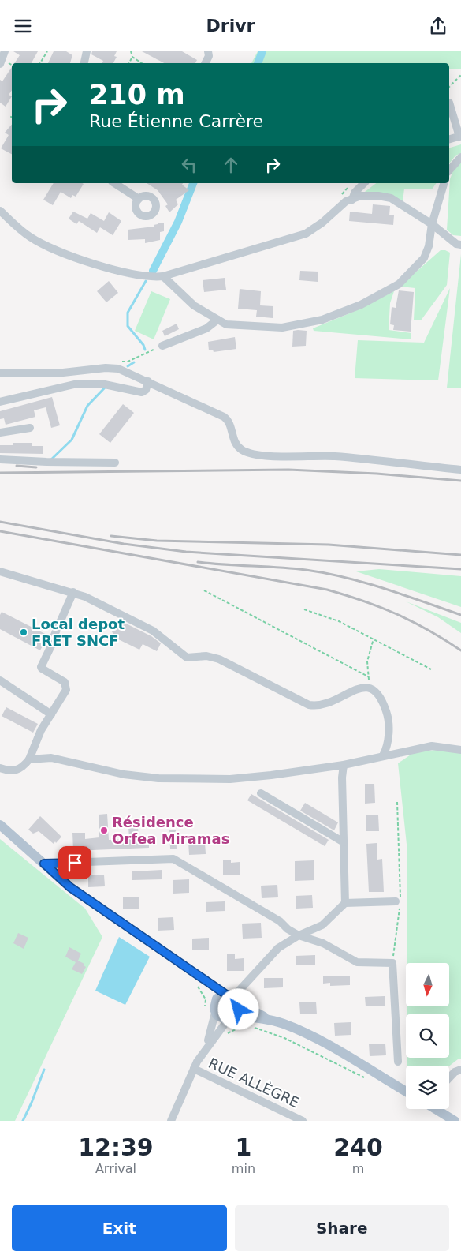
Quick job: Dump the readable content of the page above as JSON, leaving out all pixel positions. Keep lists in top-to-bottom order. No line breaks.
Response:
{"streets":{"street":["RUE ALLÈGRE"]},"places":["Local depot FRET SNCF","Résidence Orfea Miramas"],"north":"bottom","page":{"header":"Drivr","turn":["210 m","Rue Étienne Carrère"],"eta":["12:39","Arrival","1","min","240","m"],"buttons":["Exit","Share"]}}
